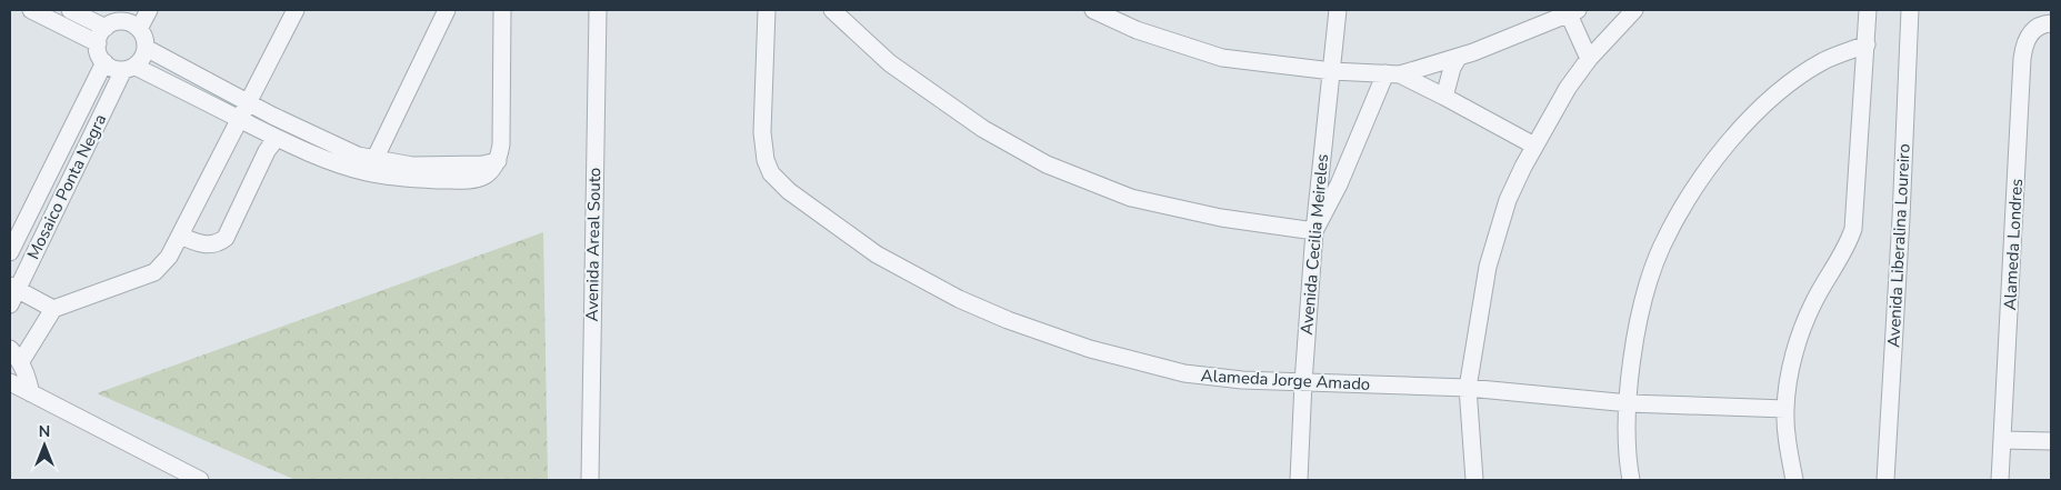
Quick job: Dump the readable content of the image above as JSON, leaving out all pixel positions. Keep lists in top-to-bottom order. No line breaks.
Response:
{"streets":{"street":["Mosaico Ponta Negra","Avenida Areal Souto","Avenida Cecilia Meireles","Alameda Londres","Avenida Liberalina Loureiro","Alameda Jorge Amado"]},"crossings":[["Avenida Cecilia Meireles","Alameda Jorge Amado"]],"north":"top"}
